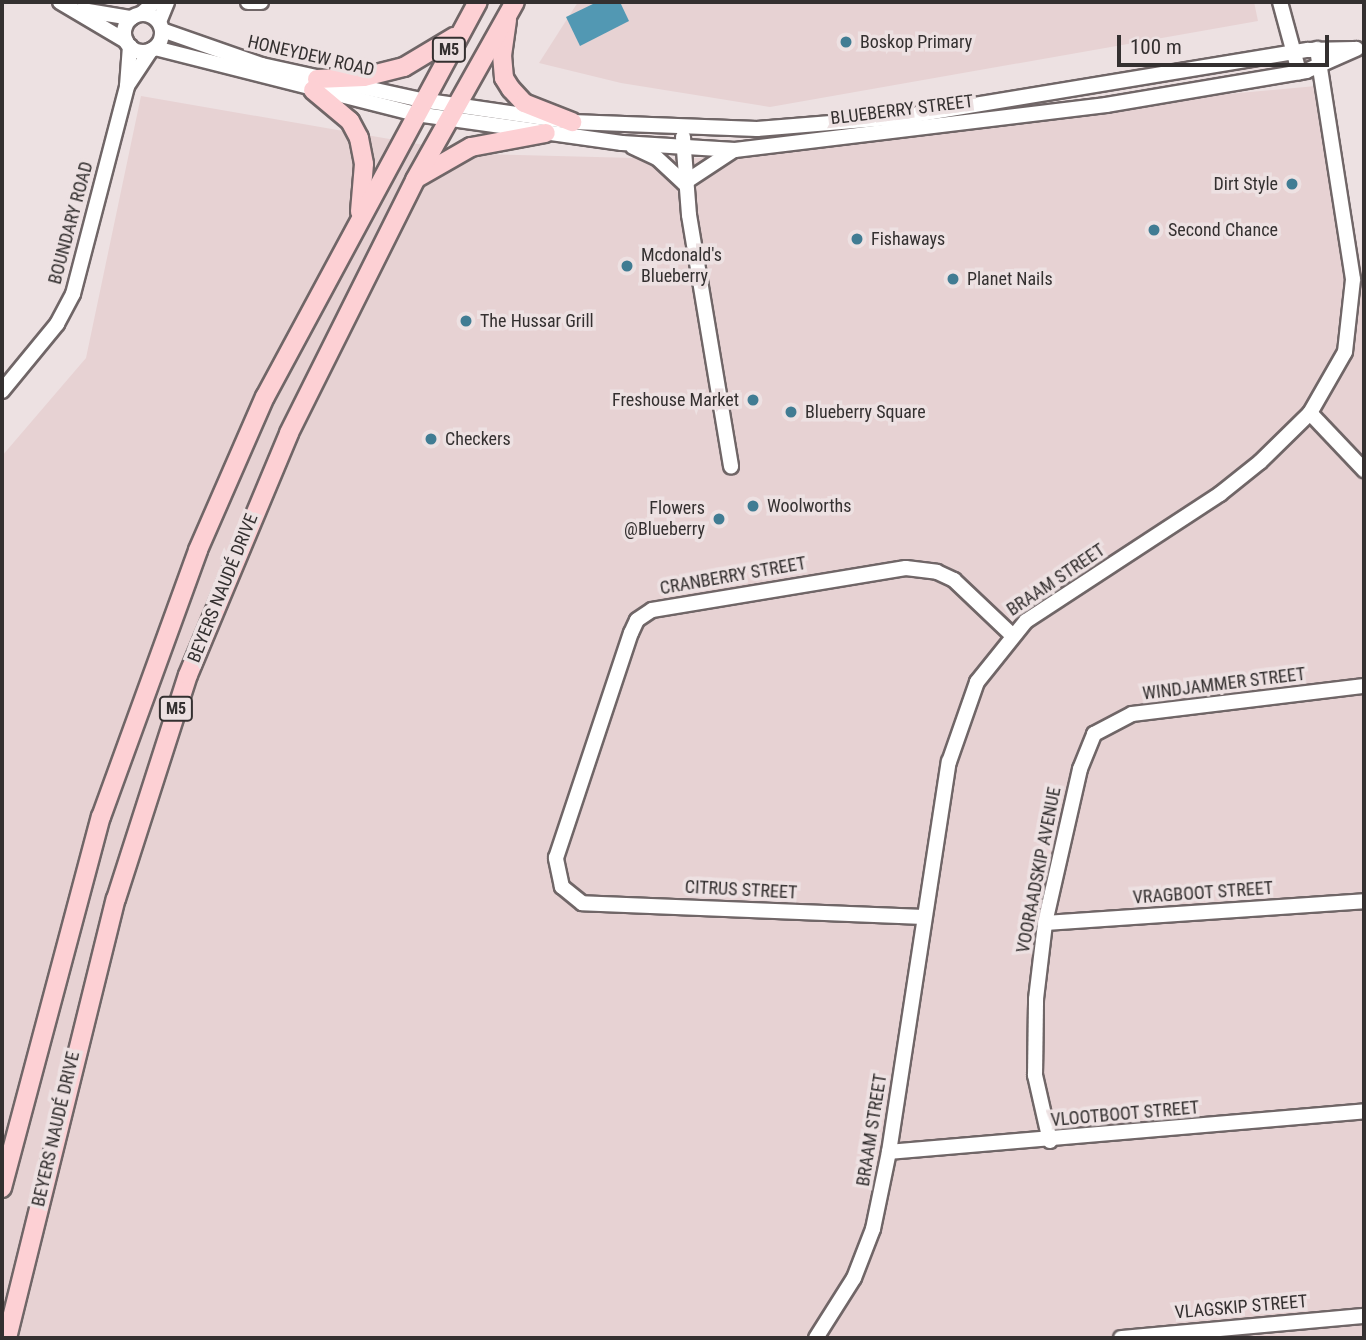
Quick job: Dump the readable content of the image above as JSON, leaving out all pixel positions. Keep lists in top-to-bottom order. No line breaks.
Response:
{"streets":{"main road":["M5","BEYERS NAUDÉ DRIVE"],"street":["HONEYDEW ROAD","BLUEBERRY STREET","BOUNDARY ROAD","CRANBERRY STREET","BRAAM STREET","WINDJAMMER STREET","VOORAADSKIP AVENUE","CITRUS STREET","VRAGBOOT STREET","VLOOTBOOT STREET","VLAGSKIP STREET"]},"crossings":[["HONEYDEW ROAD","BLUEBERRY STREET"],["HONEYDEW ROAD","BOUNDARY ROAD"],["HONEYDEW ROAD","BEYERS NAUDÉ DRIVE"],["BLUEBERRY STREET","BRAAM STREET"],["BLUEBERRY STREET","BEYERS NAUDÉ DRIVE"],["CRANBERRY STREET","BRAAM STREET"],["CRANBERRY STREET","CITRUS STREET"],["BRAAM STREET","CITRUS STREET"],["BRAAM STREET","VLOOTBOOT STREET"],["WINDJAMMER STREET","VOORAADSKIP AVENUE"],["VOORAADSKIP AVENUE","VRAGBOOT STREET"],["VOORAADSKIP AVENUE","VLOOTBOOT STREET"]],"places":["Boskop Primary","Dirt Style","Second Chance","Fishaways","Mcdonald's Blueberry","Planet Nails","The Hussar Grill","Freshouse Market","Blueberry Square","Checkers","Woolworths","Flowers @Blueberry"],"scale_bar":"100 m"}
